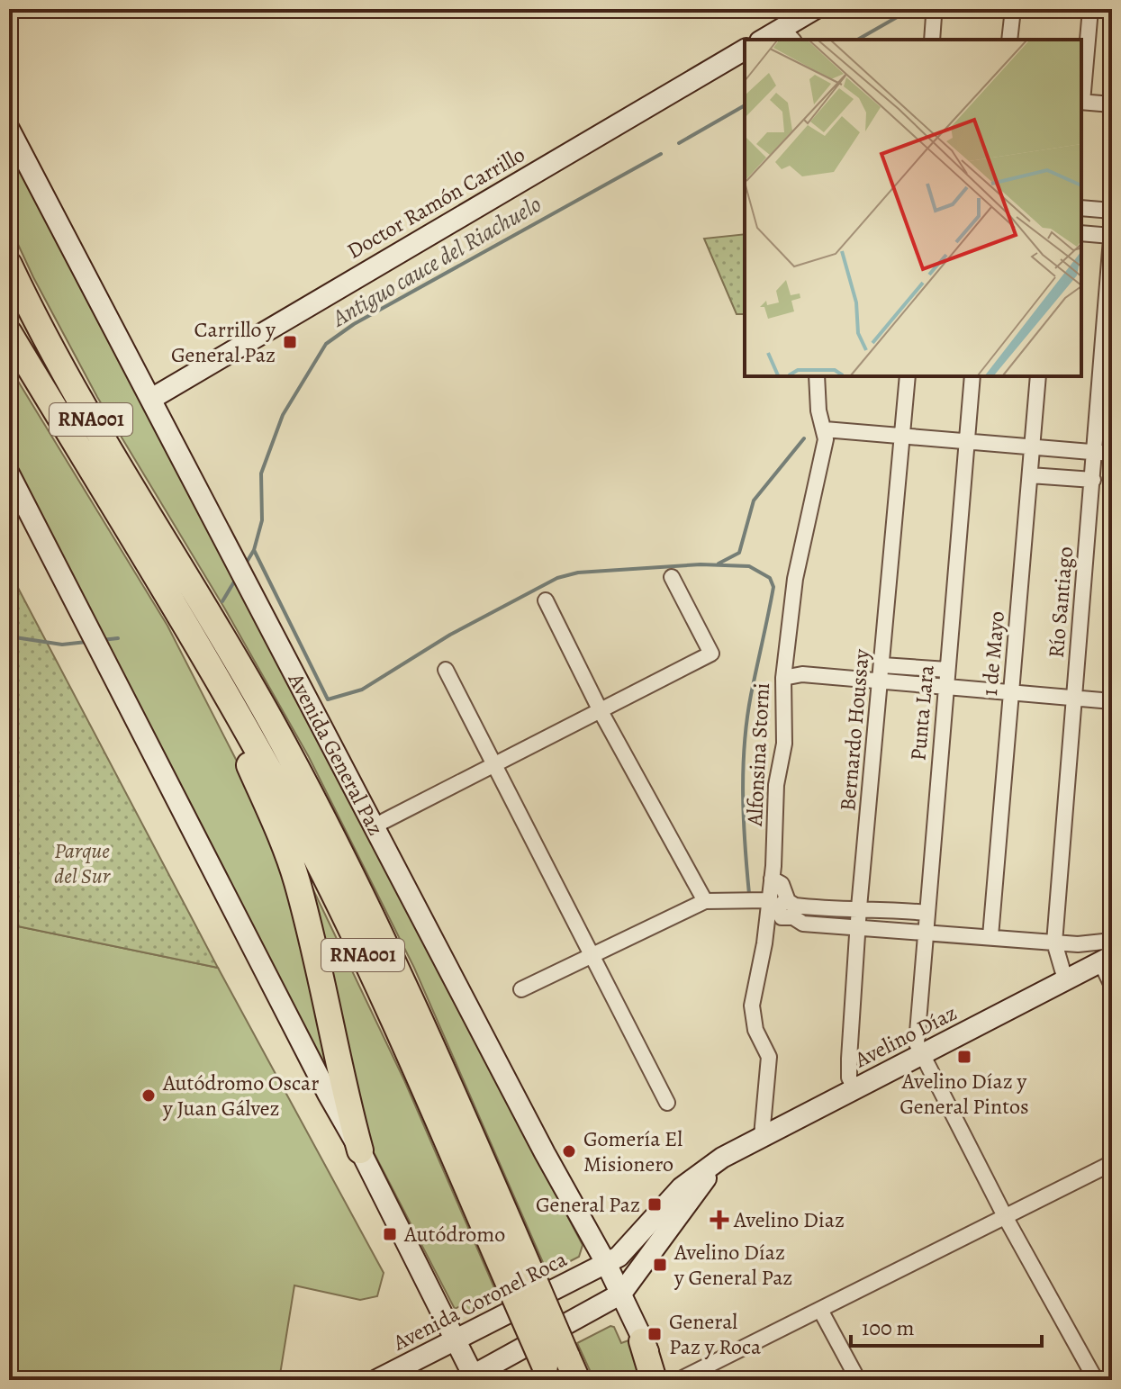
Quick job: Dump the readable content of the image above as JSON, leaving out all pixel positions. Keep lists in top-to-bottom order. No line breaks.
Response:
{"streets":{"highway":["RNA001","Avenida General Paz"],"street":["Doctor Ramón Carrillo","Río Santiago","1 de Mayo","Punta Lara","Bernardo Houssay","Alfonsina Storni","Avelino Díaz","Avenida Coronel Roca"]},"crossings":[["Doctor Ramón Carrillo","Avenida General Paz"],["Río Santiago","Avelino Díaz"],["Punta Lara","Avelino Díaz"],["Bernardo Houssay","Avelino Díaz"],["Avenida General Paz","Avelino Díaz"],["Avenida General Paz","Avenida Coronel Roca"],["Alfonsina Storni","Avelino Díaz"],["Avelino Díaz","Avenida Coronel Roca"]],"water":["Antiguo cauce del Riachuelo"],"parks":["Parque del Sur"],"places":{"transit":["Carrillo y General Paz","Avelino Díaz y General Pintos","General Paz","Autódromo","Avelino Díaz y General Paz","General Paz y Roca"],"other":["Autódromo Oscar y Juan Gálvez","Gomería El Misionero"],"health":["Avelino Diaz"]},"scale_bar":"100 m"}
